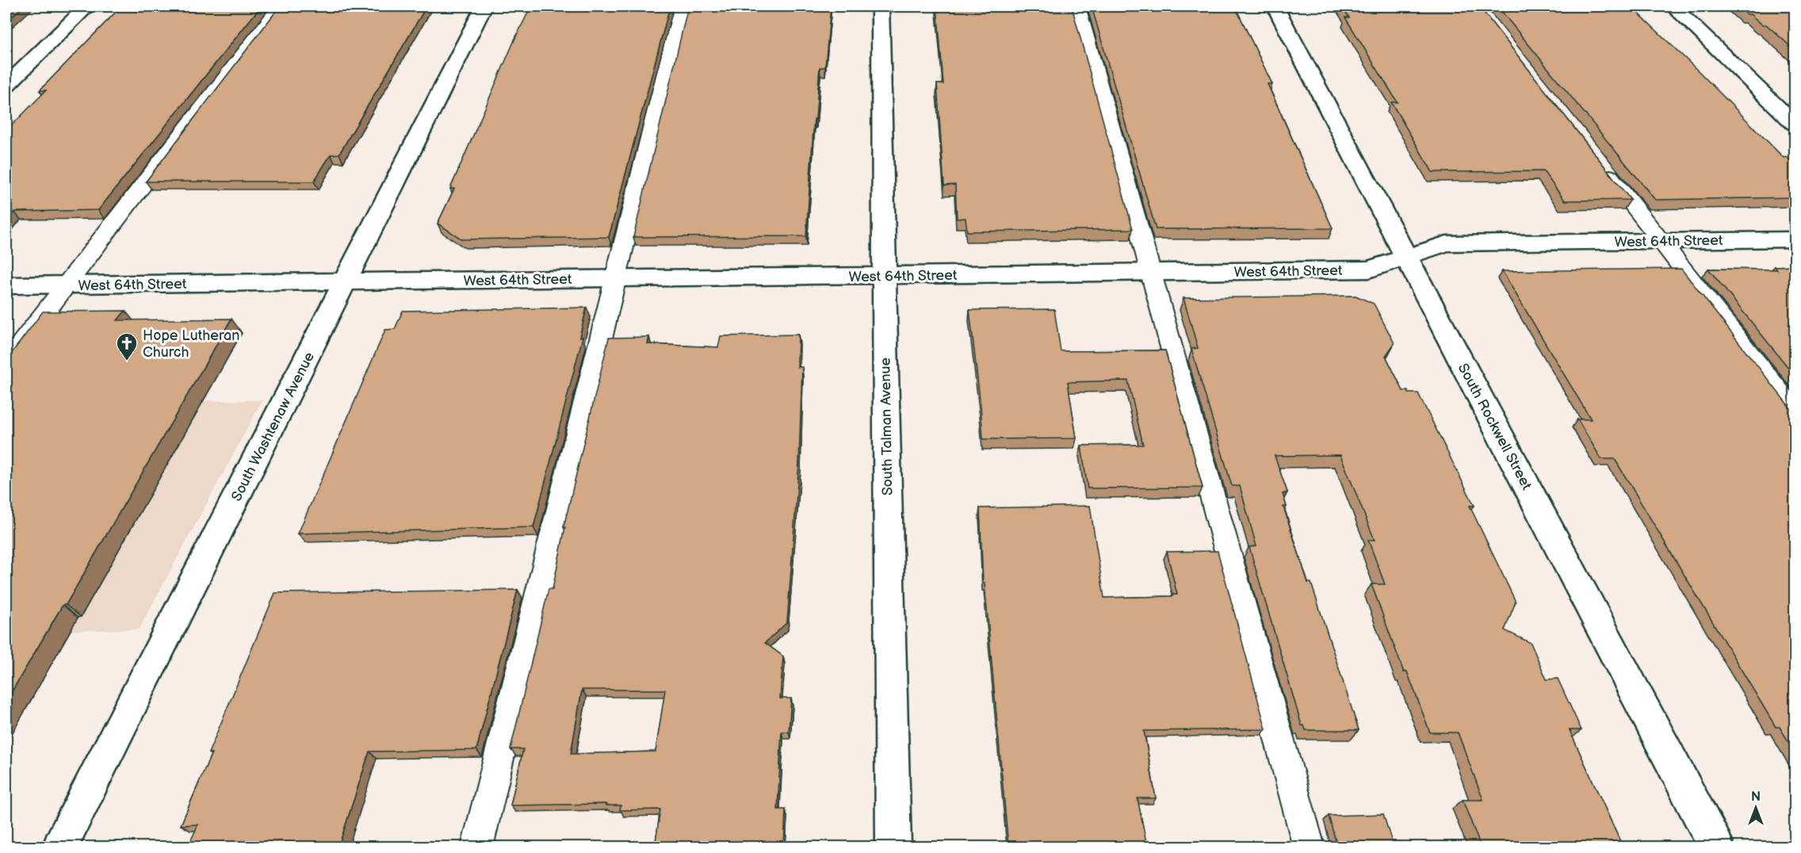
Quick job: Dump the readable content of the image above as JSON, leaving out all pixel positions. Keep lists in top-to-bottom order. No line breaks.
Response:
{"streets":{"street":["West 64th Street","South Washtenaw Avenue","South Talman Avenue","South Rockwell Street"]},"crossings":[["West 64th Street","South Washtenaw Avenue"],["West 64th Street","South Talman Avenue"],["West 64th Street","South Rockwell Street"]],"places":{"church":["Hope Lutheran Church"]},"north":"top"}
